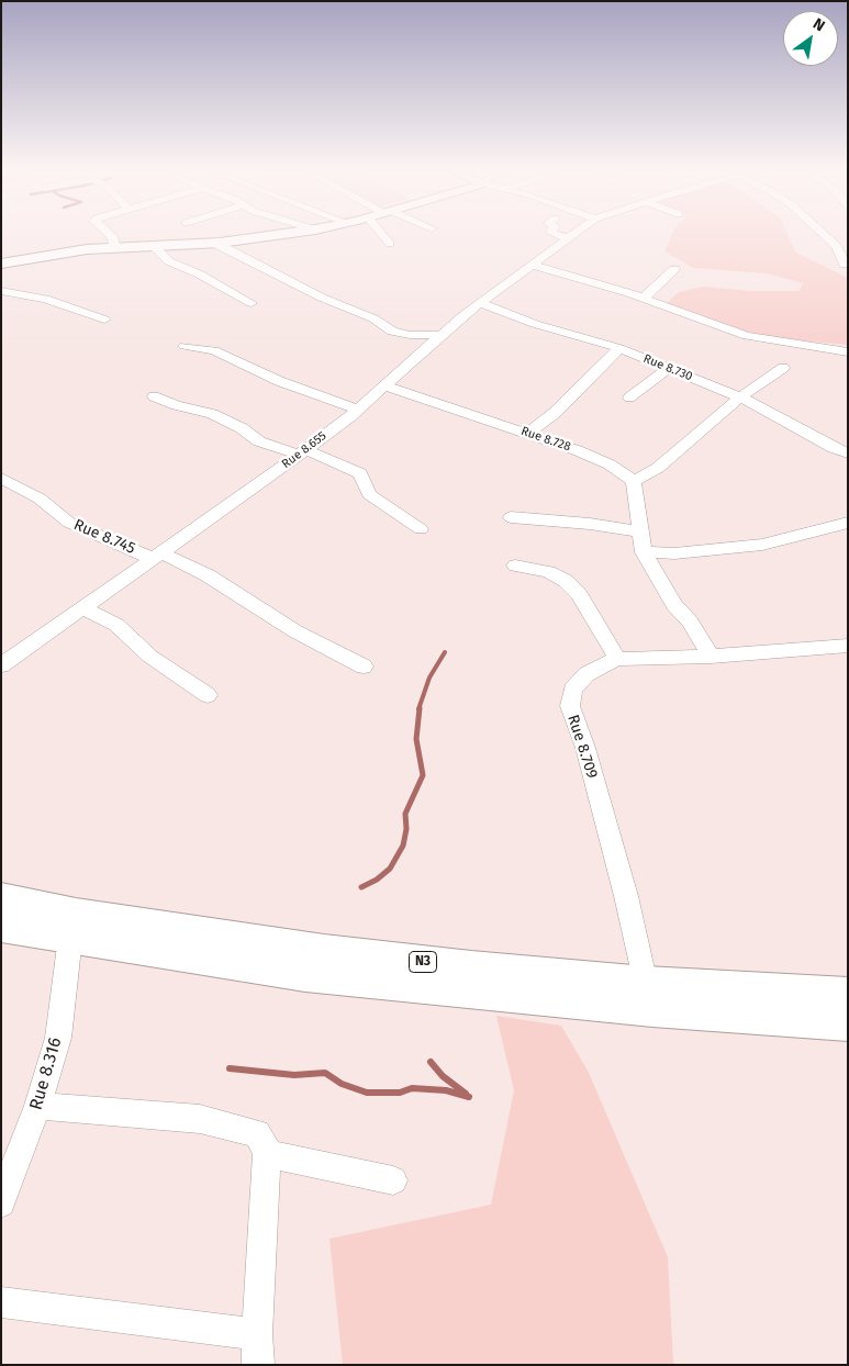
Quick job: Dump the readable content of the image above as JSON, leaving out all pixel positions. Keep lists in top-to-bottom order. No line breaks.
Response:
{"streets":{"highway":["N3"],"street":["Rue 8.730","Rue 8.728","Rue 8.655","Rue 8.745","Rue 8.709","Rue 8.316"]},"crossings":[["Rue 8.730","Rue 8.655"],["Rue 8.728","Rue 8.655"],["Rue 8.655","Rue 8.745"],["Rue 8.709","N3"],["N3","Rue 8.316"]],"north":"top right"}
